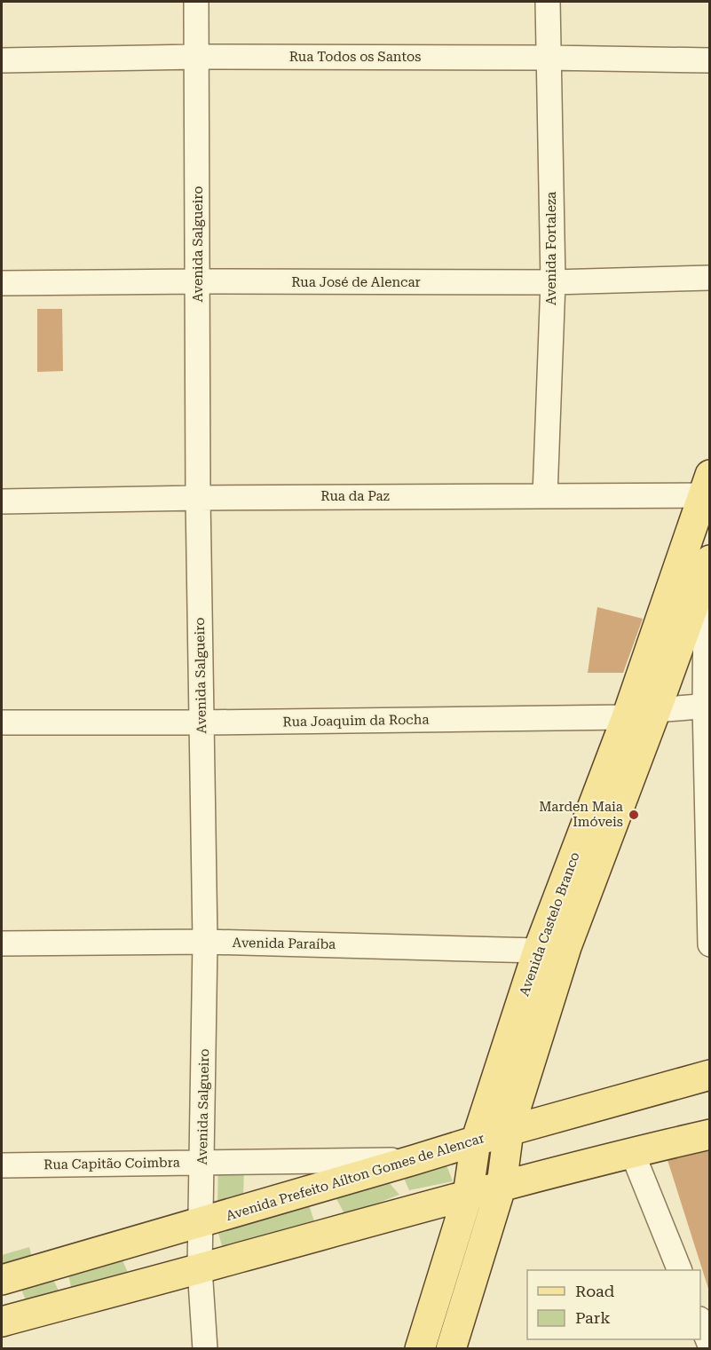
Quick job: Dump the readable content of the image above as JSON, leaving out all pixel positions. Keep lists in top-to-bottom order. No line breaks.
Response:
{"streets":{"main road":["Avenida Castelo Branco","Avenida Prefeito Aílton Gomes de Alencar"],"street":["Rua Todos os Santos","Avenida Salgueiro","Avenida Fortaleza","Rua José de Alencar","Rua da Paz","Rua Joaquim da Rocha","Avenida Paraíba","Rua Capitão Coimbra"]},"crossings":[["Rua Todos os Santos","Avenida Salgueiro"],["Rua Todos os Santos","Avenida Fortaleza"],["Avenida Salgueiro","Rua José de Alencar"],["Avenida Salgueiro","Rua da Paz"],["Avenida Salgueiro","Rua Joaquim da Rocha"],["Avenida Salgueiro","Avenida Paraíba"],["Avenida Salgueiro","Rua Capitão Coimbra"],["Avenida Salgueiro","Avenida Prefeito Aílton Gomes de Alencar"],["Avenida Fortaleza","Rua José de Alencar"],["Avenida Fortaleza","Rua da Paz"],["Rua da Paz","Avenida Castelo Branco"],["Rua Joaquim da Rocha","Avenida Castelo Branco"],["Avenida Castelo Branco","Avenida Paraíba"],["Avenida Castelo Branco","Avenida Prefeito Aílton Gomes de Alencar"],["Rua Capitão Coimbra","Avenida Prefeito Aílton Gomes de Alencar"]],"places":["Marden Maia Imóveis"],"legend":["Road","Park"]}
